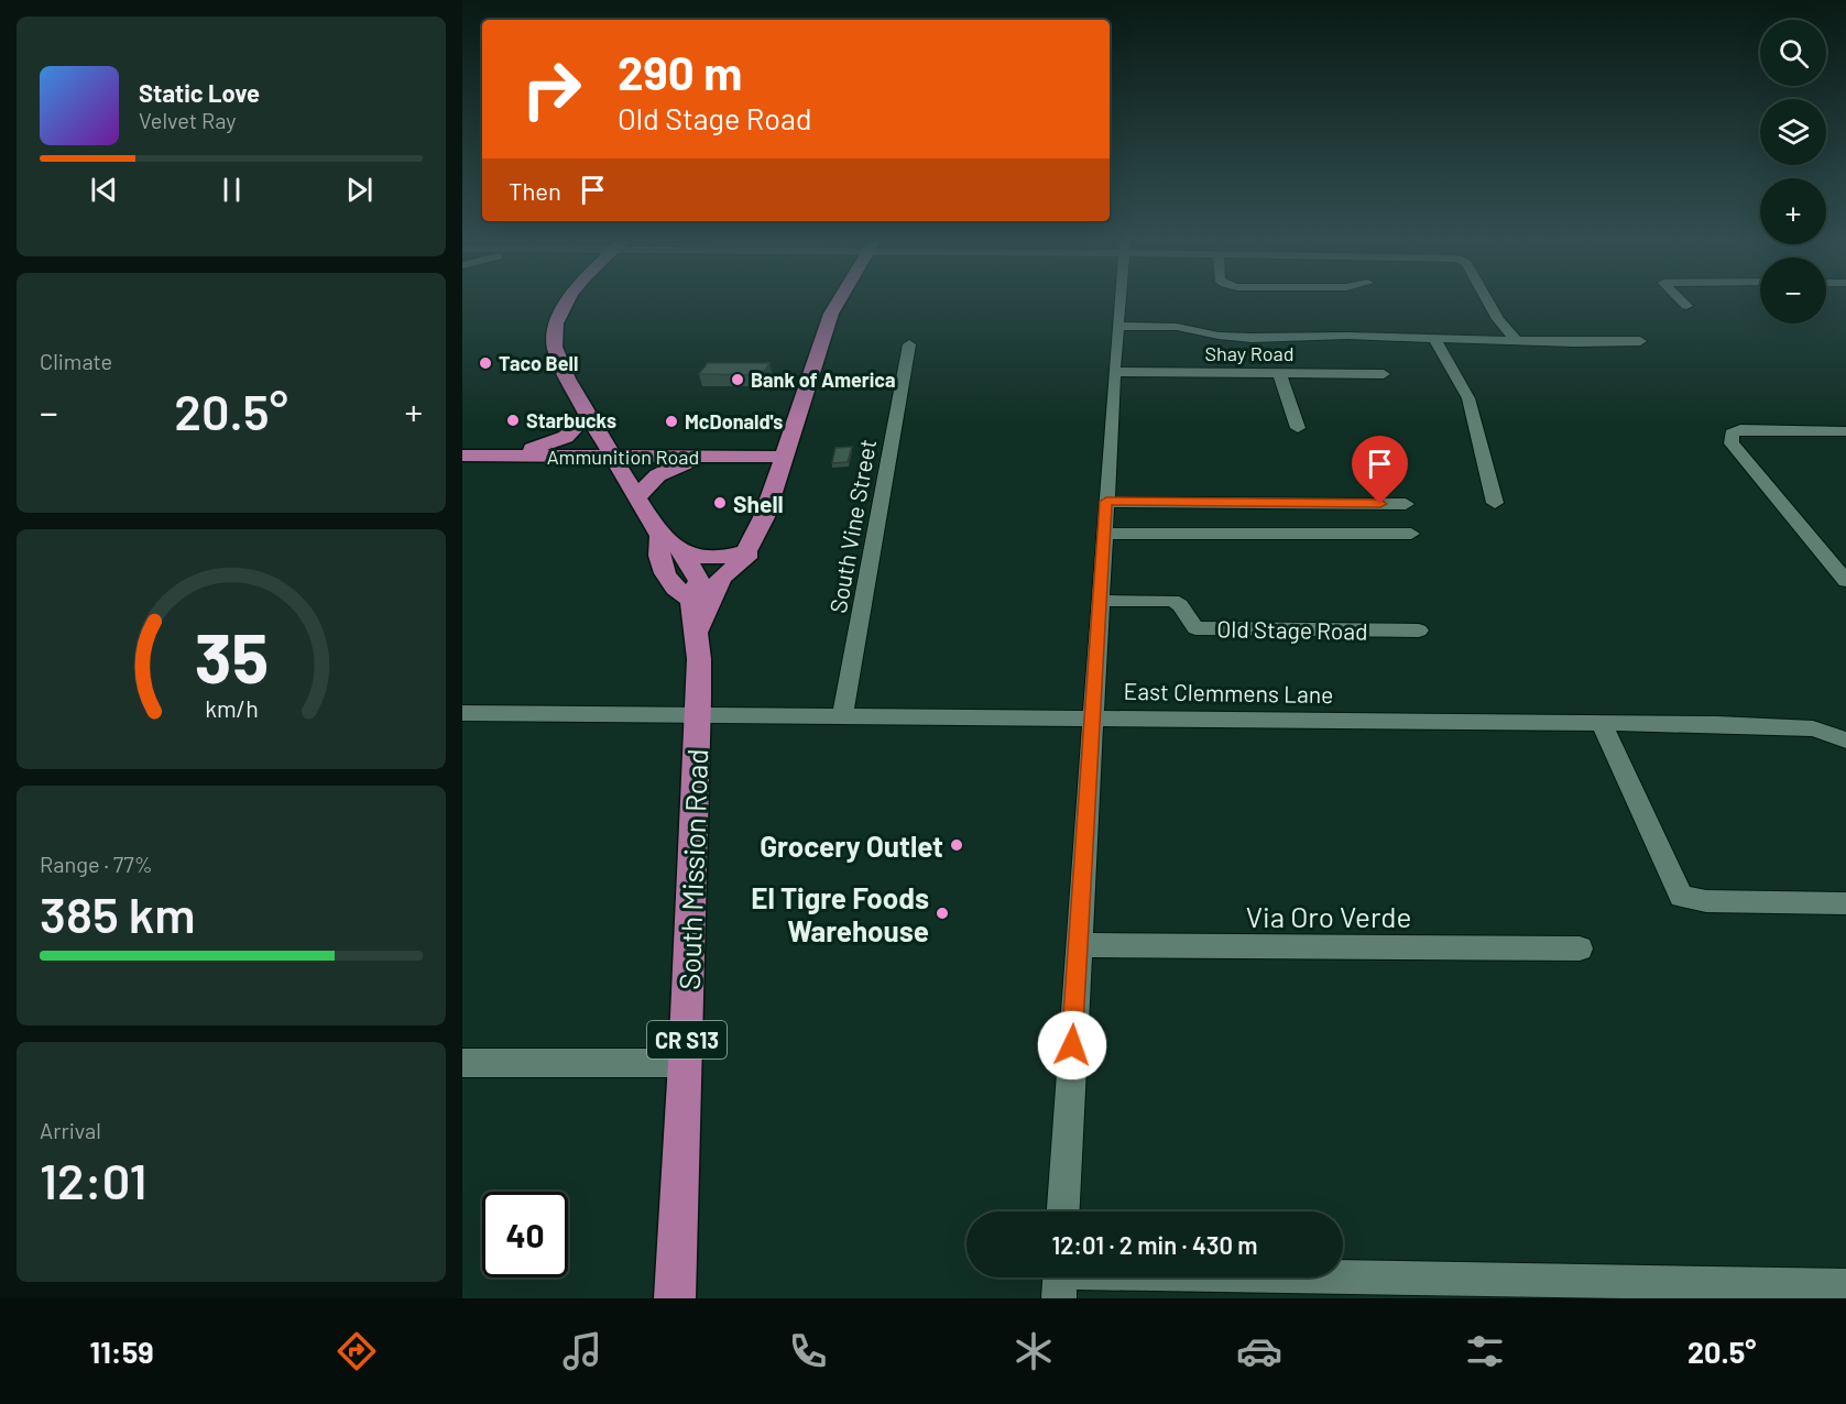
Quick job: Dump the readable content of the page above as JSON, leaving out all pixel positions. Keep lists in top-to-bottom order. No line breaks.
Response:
{"streets":{"main road":["Ammunition Road","South Mission Road","CR S13"],"street":["Shay Road","South Vine Street","Old Stage Road","East Clemmens Lane","Via Oro Verde"]},"crossings":[["South Vine Street","East Clemmens Lane"],["East Clemmens Lane","South Mission Road"]],"places":["Taco Bell","Bank of America","Starbucks","McDonald's","Shell","Grocery Outlet","El Tigre Foods Warehouse"],"page":{"map_buttons":["+","−"],"turn":["290 m","Old Stage Road"],"song":["Static Love","Velvet Ray"],"then":"Then","tile":["Climate",["Range · 77%","385 km"],["Arrival","12:01"]],"heat":["−","20.5°","+"],"limit":"40","trip":"12:01 · 2 min · 430 m","tabs":["11:59","20.5°"],"gauge":["35","km/h"]}}
